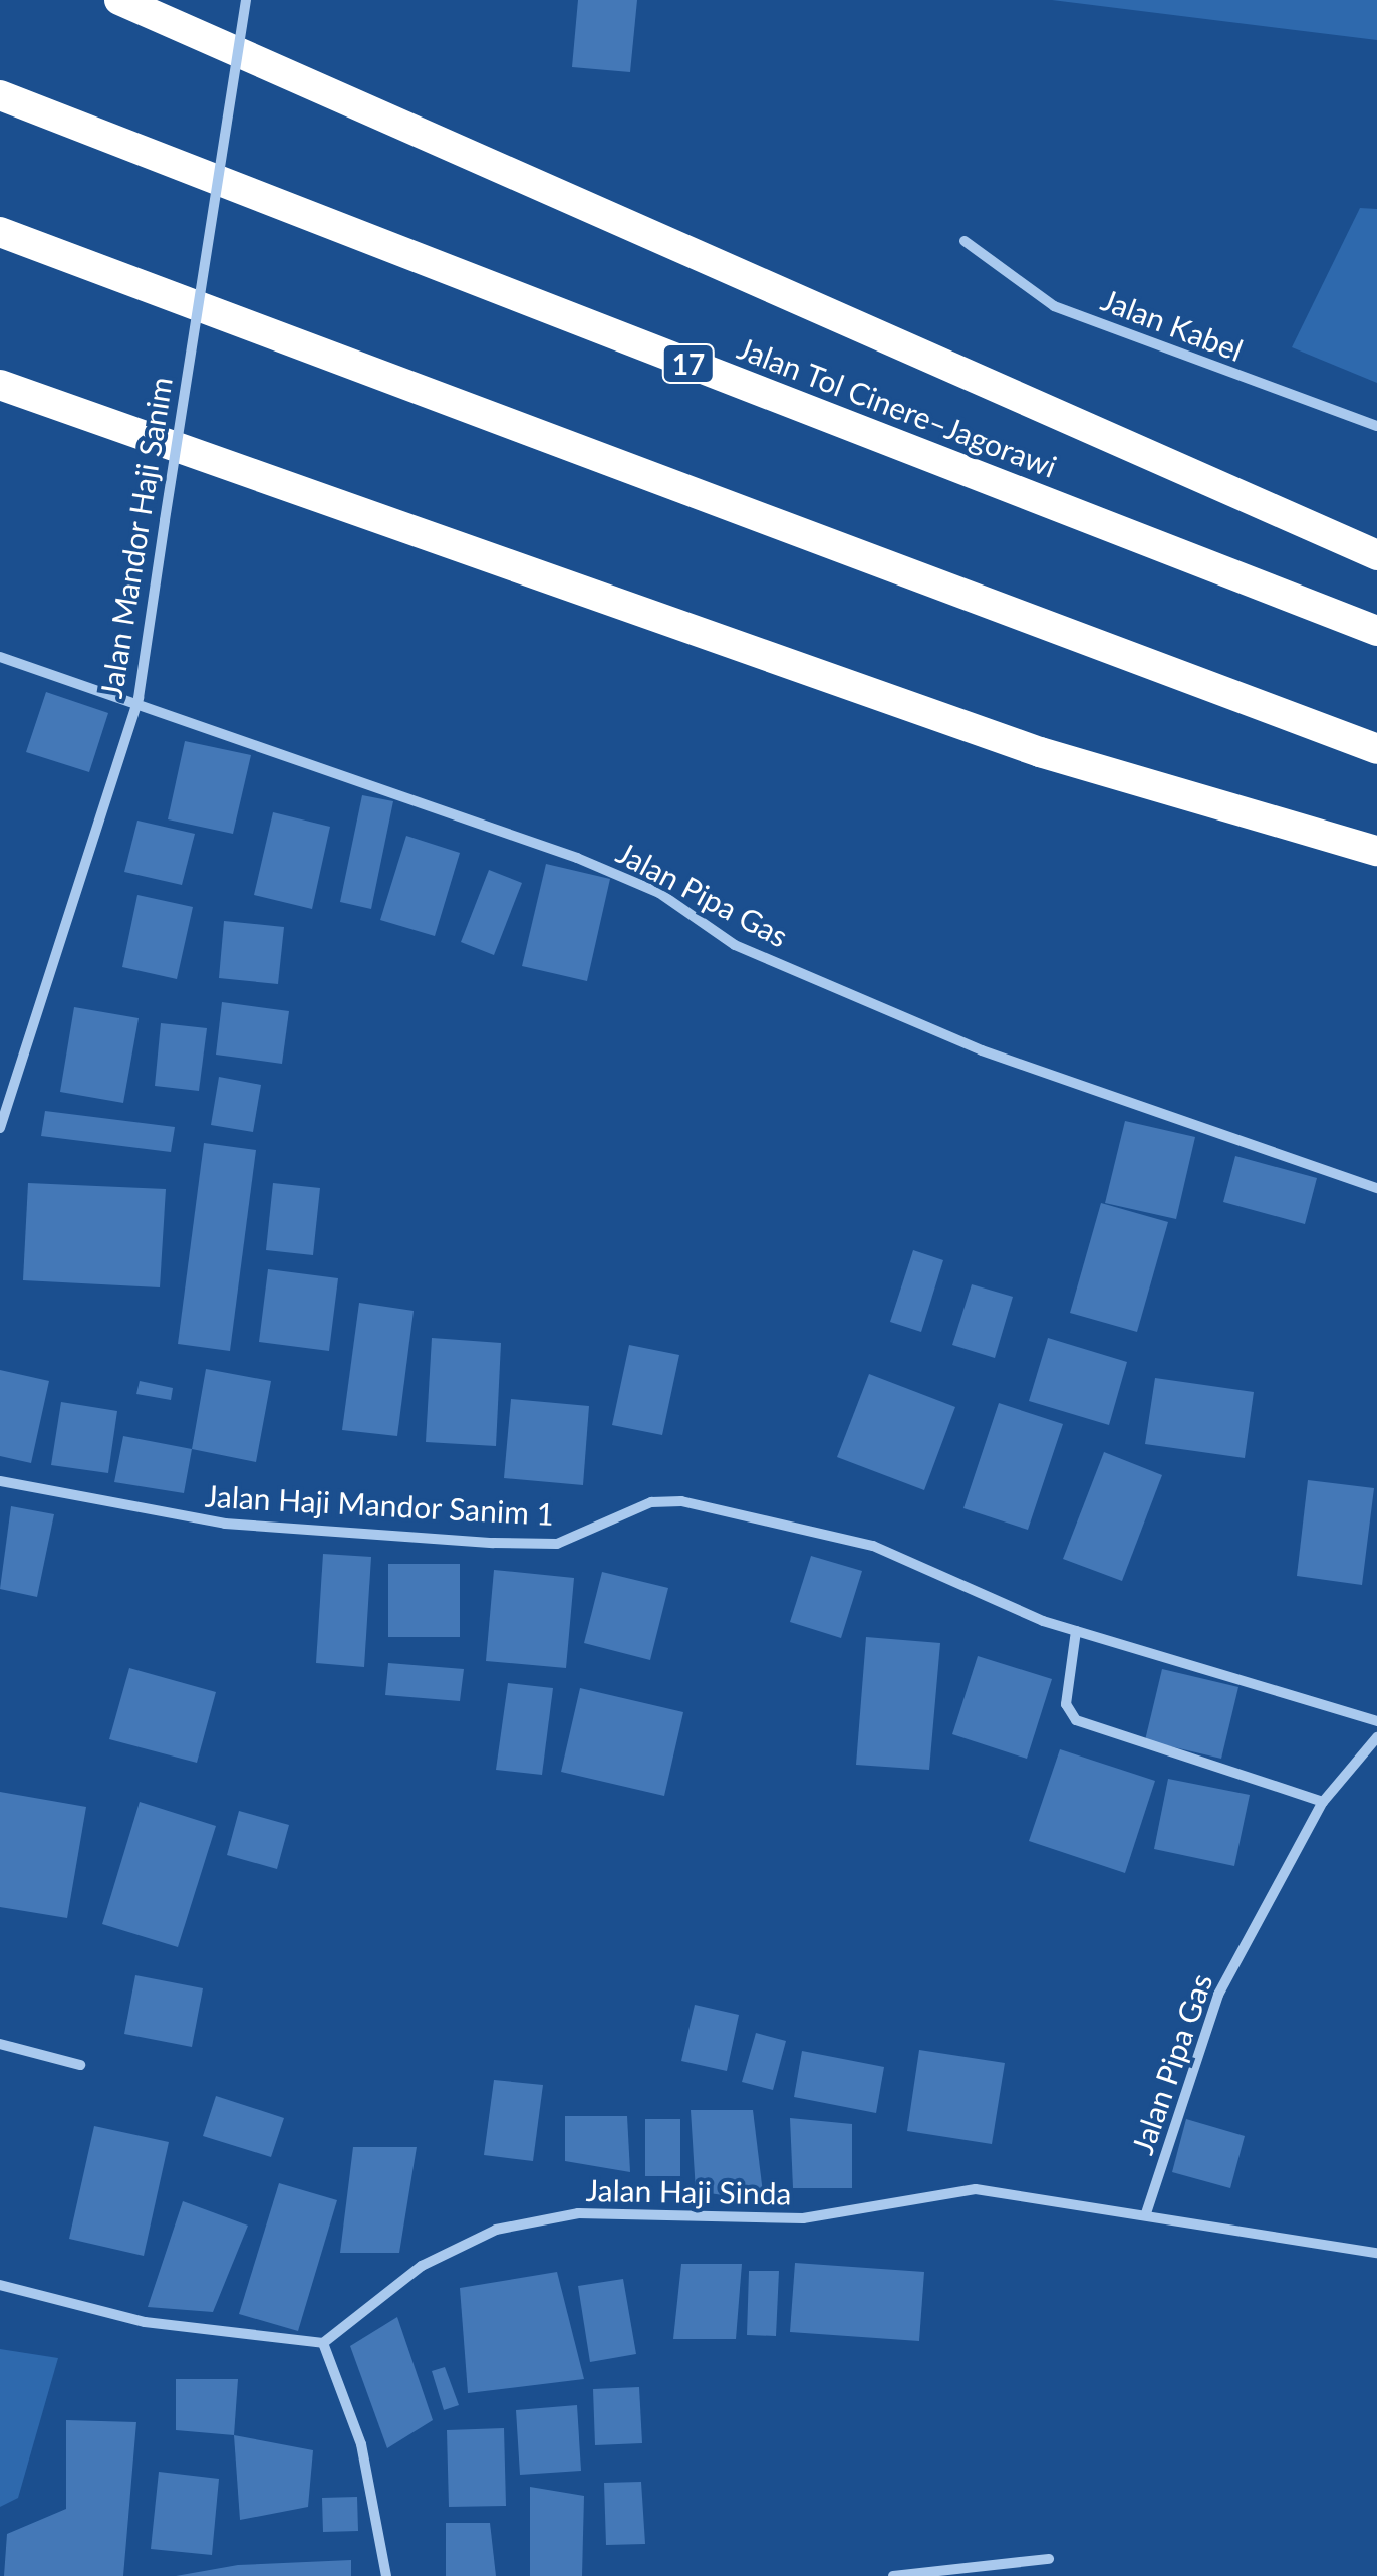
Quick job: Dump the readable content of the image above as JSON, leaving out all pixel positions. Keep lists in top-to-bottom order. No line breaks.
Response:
{"streets":{"highway":["17","Jalan Tol Cinere–Jagorawi"],"street":["Jalan Kabel","Jalan Mandor Haji Sanim","Jalan Pipa Gas","Jalan Haji Mandor Sanim 1","Jalan Haji Sinda"]},"crossings":[["Jalan Mandor Haji Sanim","Jalan Pipa Gas"],["Jalan Pipa Gas","Jalan Haji Sinda"]]}
